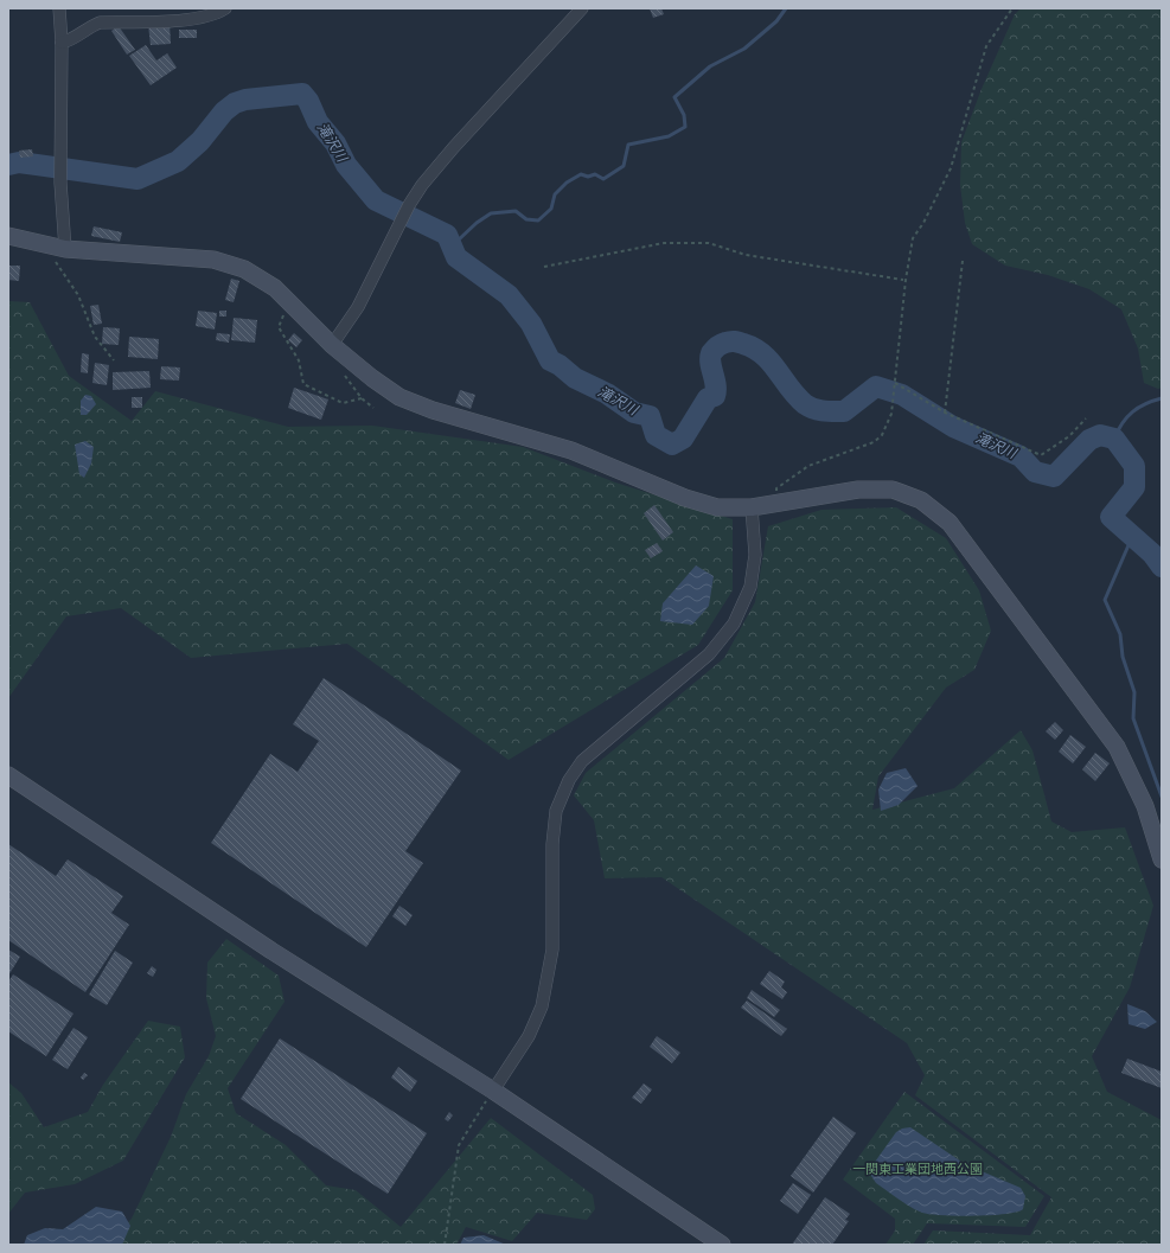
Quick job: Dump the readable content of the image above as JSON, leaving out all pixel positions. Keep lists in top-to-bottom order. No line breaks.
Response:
{"water":["滝沢川"],"parks":["一関東工業団地西公園"]}
